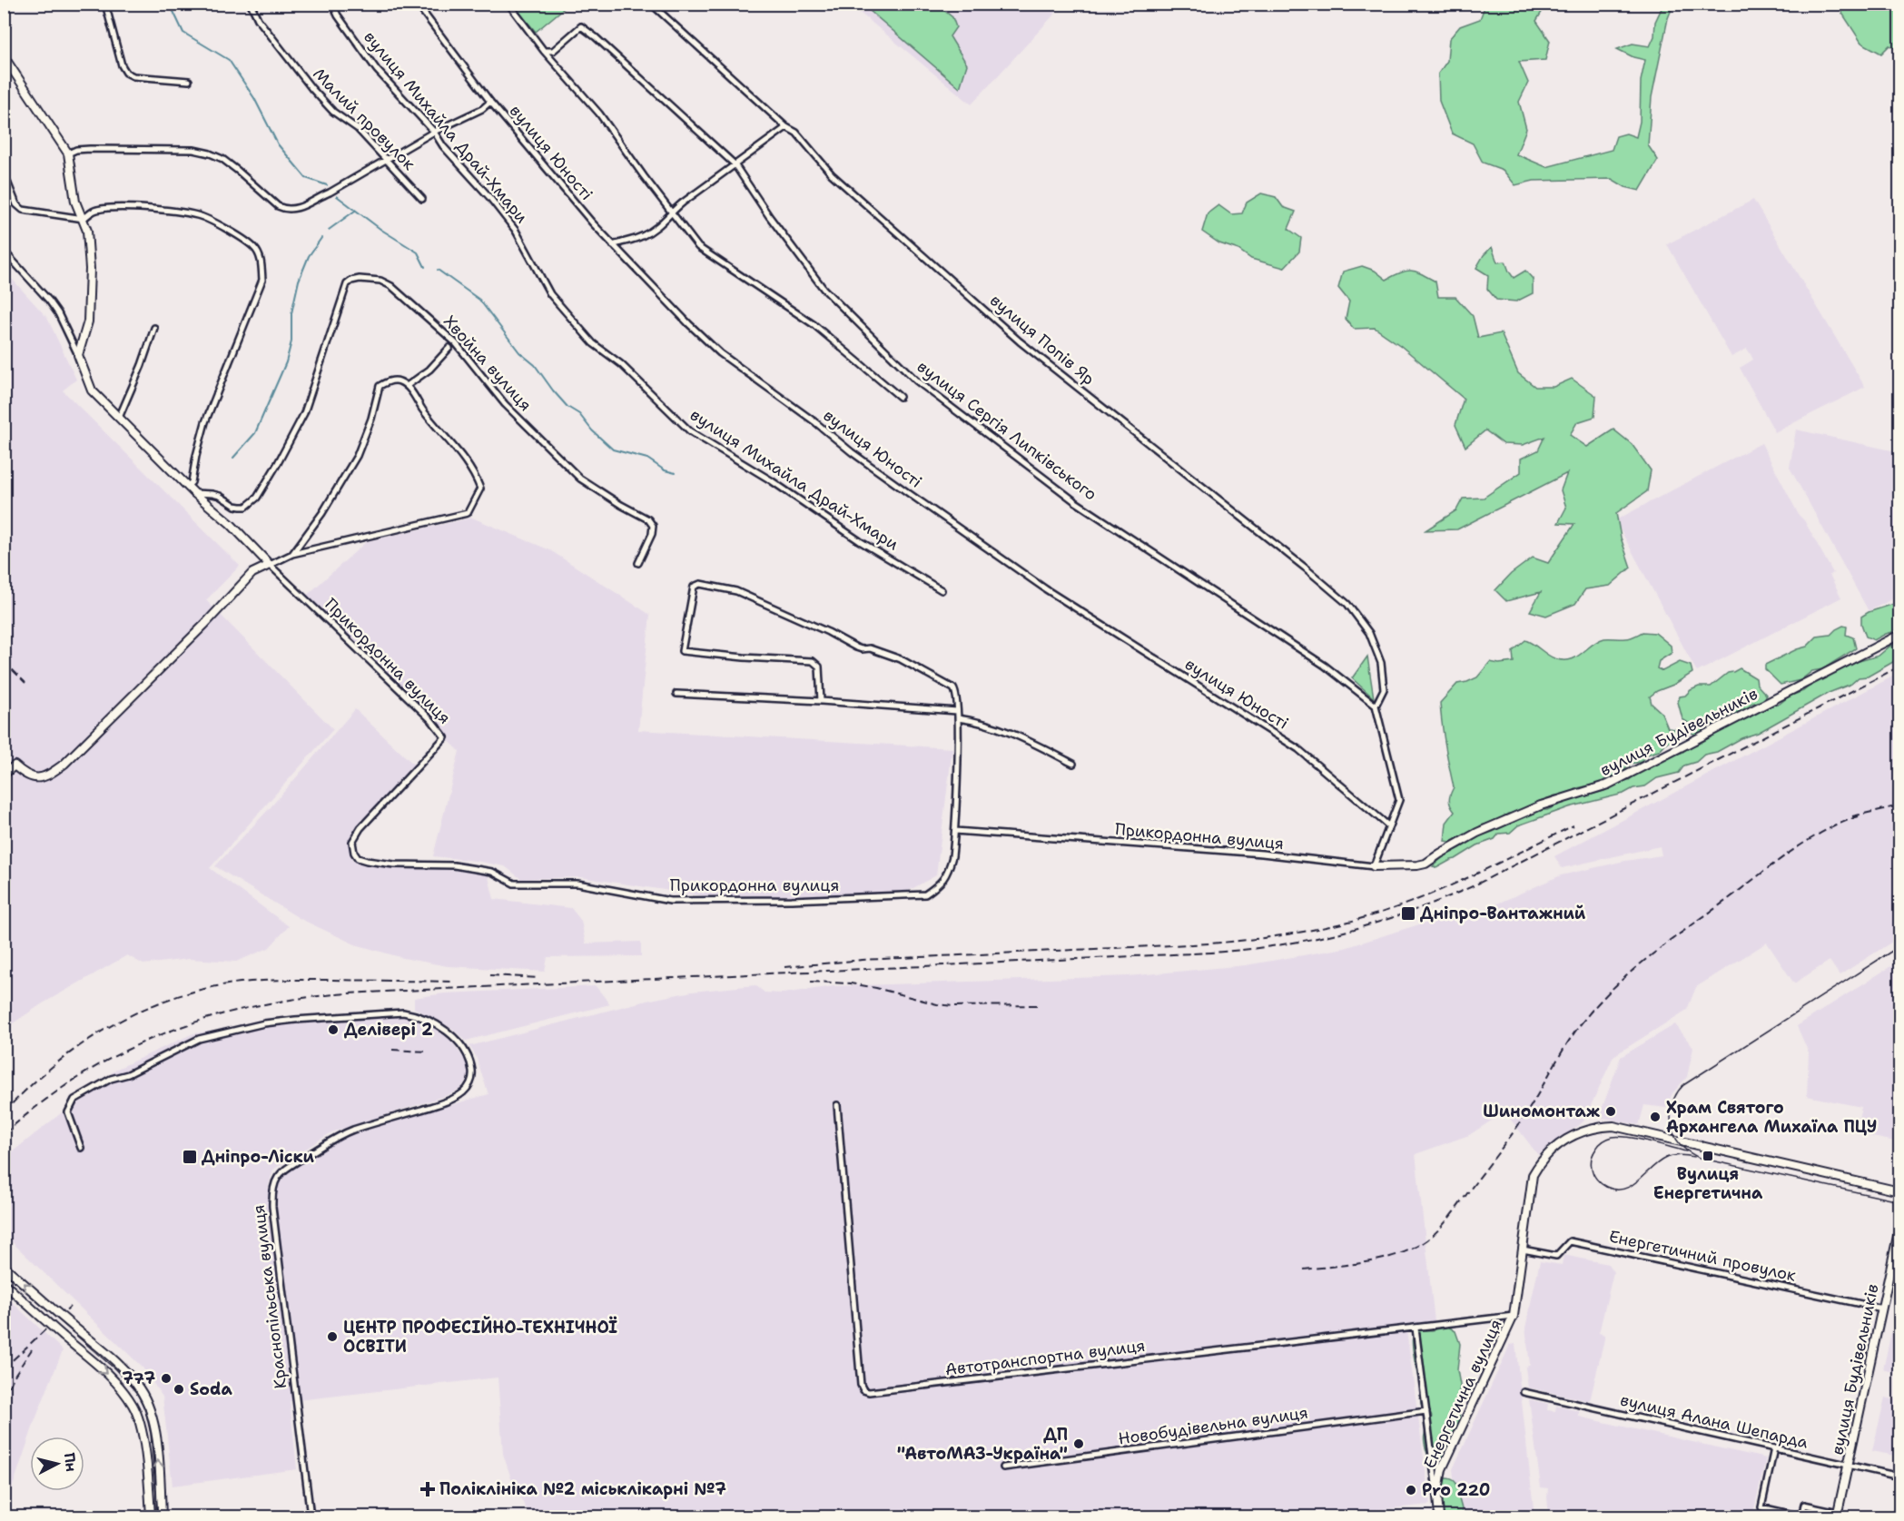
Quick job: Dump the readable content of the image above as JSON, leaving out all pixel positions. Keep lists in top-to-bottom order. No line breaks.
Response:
{"streets":{"street":["Малий провулок","вулиця Михайла Драй-Хмари","вулиця Юності","вулиця Попів Яр","Хвойна вулиця","вулиця Сергія Липківського","Прикордонна вулиця","вулиця Будівельників","Енергетичний провулок","Краснопільська вулиця","Автотранспортна вулиця","Енергетична вулиця","вулиця Алана Шепарда","Новобудівельна вулиця"]},"crossings":[["вулиця Попів Яр","вулиця Сергія Липківського"],["Хвойна вулиця","Прикордонна вулиця"],["Прикордонна вулиця","вулиця Будівельників"],["вулиця Будівельників","Енергетичний провулок"],["вулиця Будівельників","вулиця Алана Шепарда"],["Енергетичний провулок","Енергетична вулиця"],["Автотранспортна вулиця","Енергетична вулиця"],["Енергетична вулиця","Новобудівельна вулиця"]],"places":{"transit":["Дніпро-Вантажний","Вулиця Енергетична","Дніпро-Ліски"],"other":["Делівері 2","Шиномонтаж","Храм Святого Архангела Михаїла ПЦУ","ЦЕНТР ПРОФЕСІЙНО-ТЕХНІЧНОЇ ОСВІТИ","777","Soda","ДП \"АвтоМАЗ-Україна\"","Pro 220"],"health":["Поліклініка №2 міськлікарні №7"]},"north":"right"}
